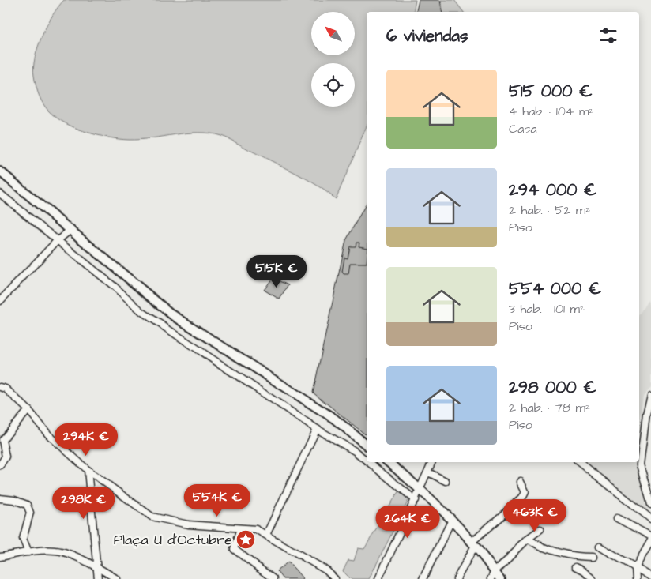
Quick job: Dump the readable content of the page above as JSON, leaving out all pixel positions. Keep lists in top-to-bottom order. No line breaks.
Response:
{"places":{"place":["Plaça U d'Octubre"]},"north":"top left","page":{"heading":"6 viviendas","list":[{"name":"515 000 €","note":"4 hab. · 104 m² · Casa"},{"name":"294 000 €","note":"2 hab. · 52 m² · Piso"},{"name":"554 000 €","note":"3 hab. · 101 m² · Piso"},{"name":"298 000 €","note":"2 hab. · 78 m² · Piso"}],"price":["515K €","294K €","554K €","298K €","463K €","264K €"]}}
